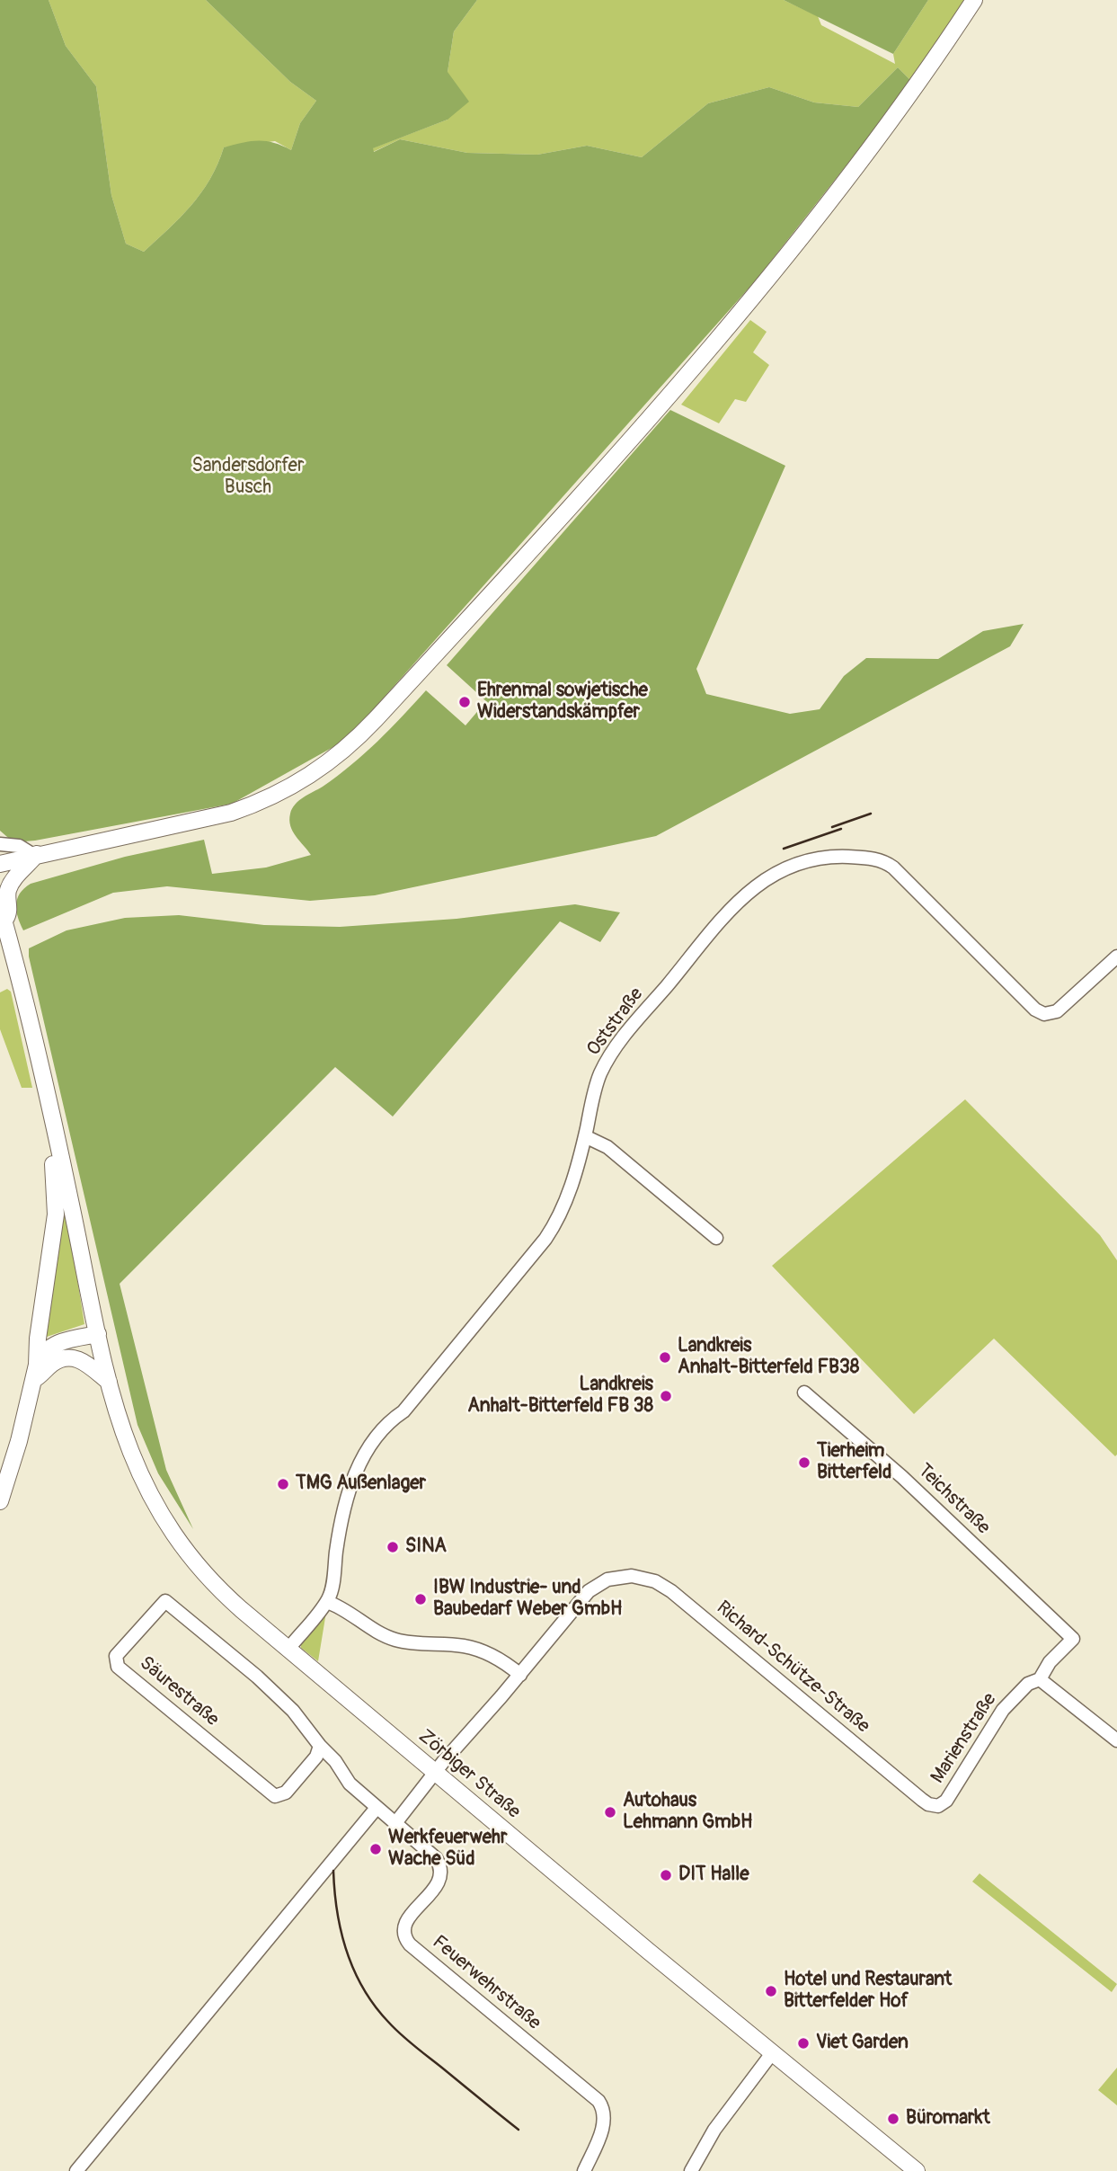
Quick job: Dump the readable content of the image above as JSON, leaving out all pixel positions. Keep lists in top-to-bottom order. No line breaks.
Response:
{"streets":{"main road":["Zörbiger Straße"],"street":["Oststraße","Teichstraße","Richard-Schütze-Straße","Säurestraße","Marienstraße","Feuerwehrstraße"]},"crossings":[["Oststraße","Zörbiger Straße"],["Teichstraße","Marienstraße"],["Richard-Schütze-Straße","Marienstraße"],["Säurestraße","Feuerwehrstraße"]],"parks":["Sandersdorfer Busch"],"places":["Ehrenmal sowjetische Widerstandskämpfer","Landkreis Anhalt-Bitterfeld FB38","Landkreis Anhalt-Bitterfeld FB 38","Tierheim Bitterfeld","TMG Außenlager","SINA","IBW Industrie- und Baubedarf Weber GmbH","Autohaus Lehmann GmbH","Werkfeuerwehr Wache Süd","DIT Halle","Hotel und Restaurant Bitterfelder Hof","Viet Garden","Büromarkt"]}
